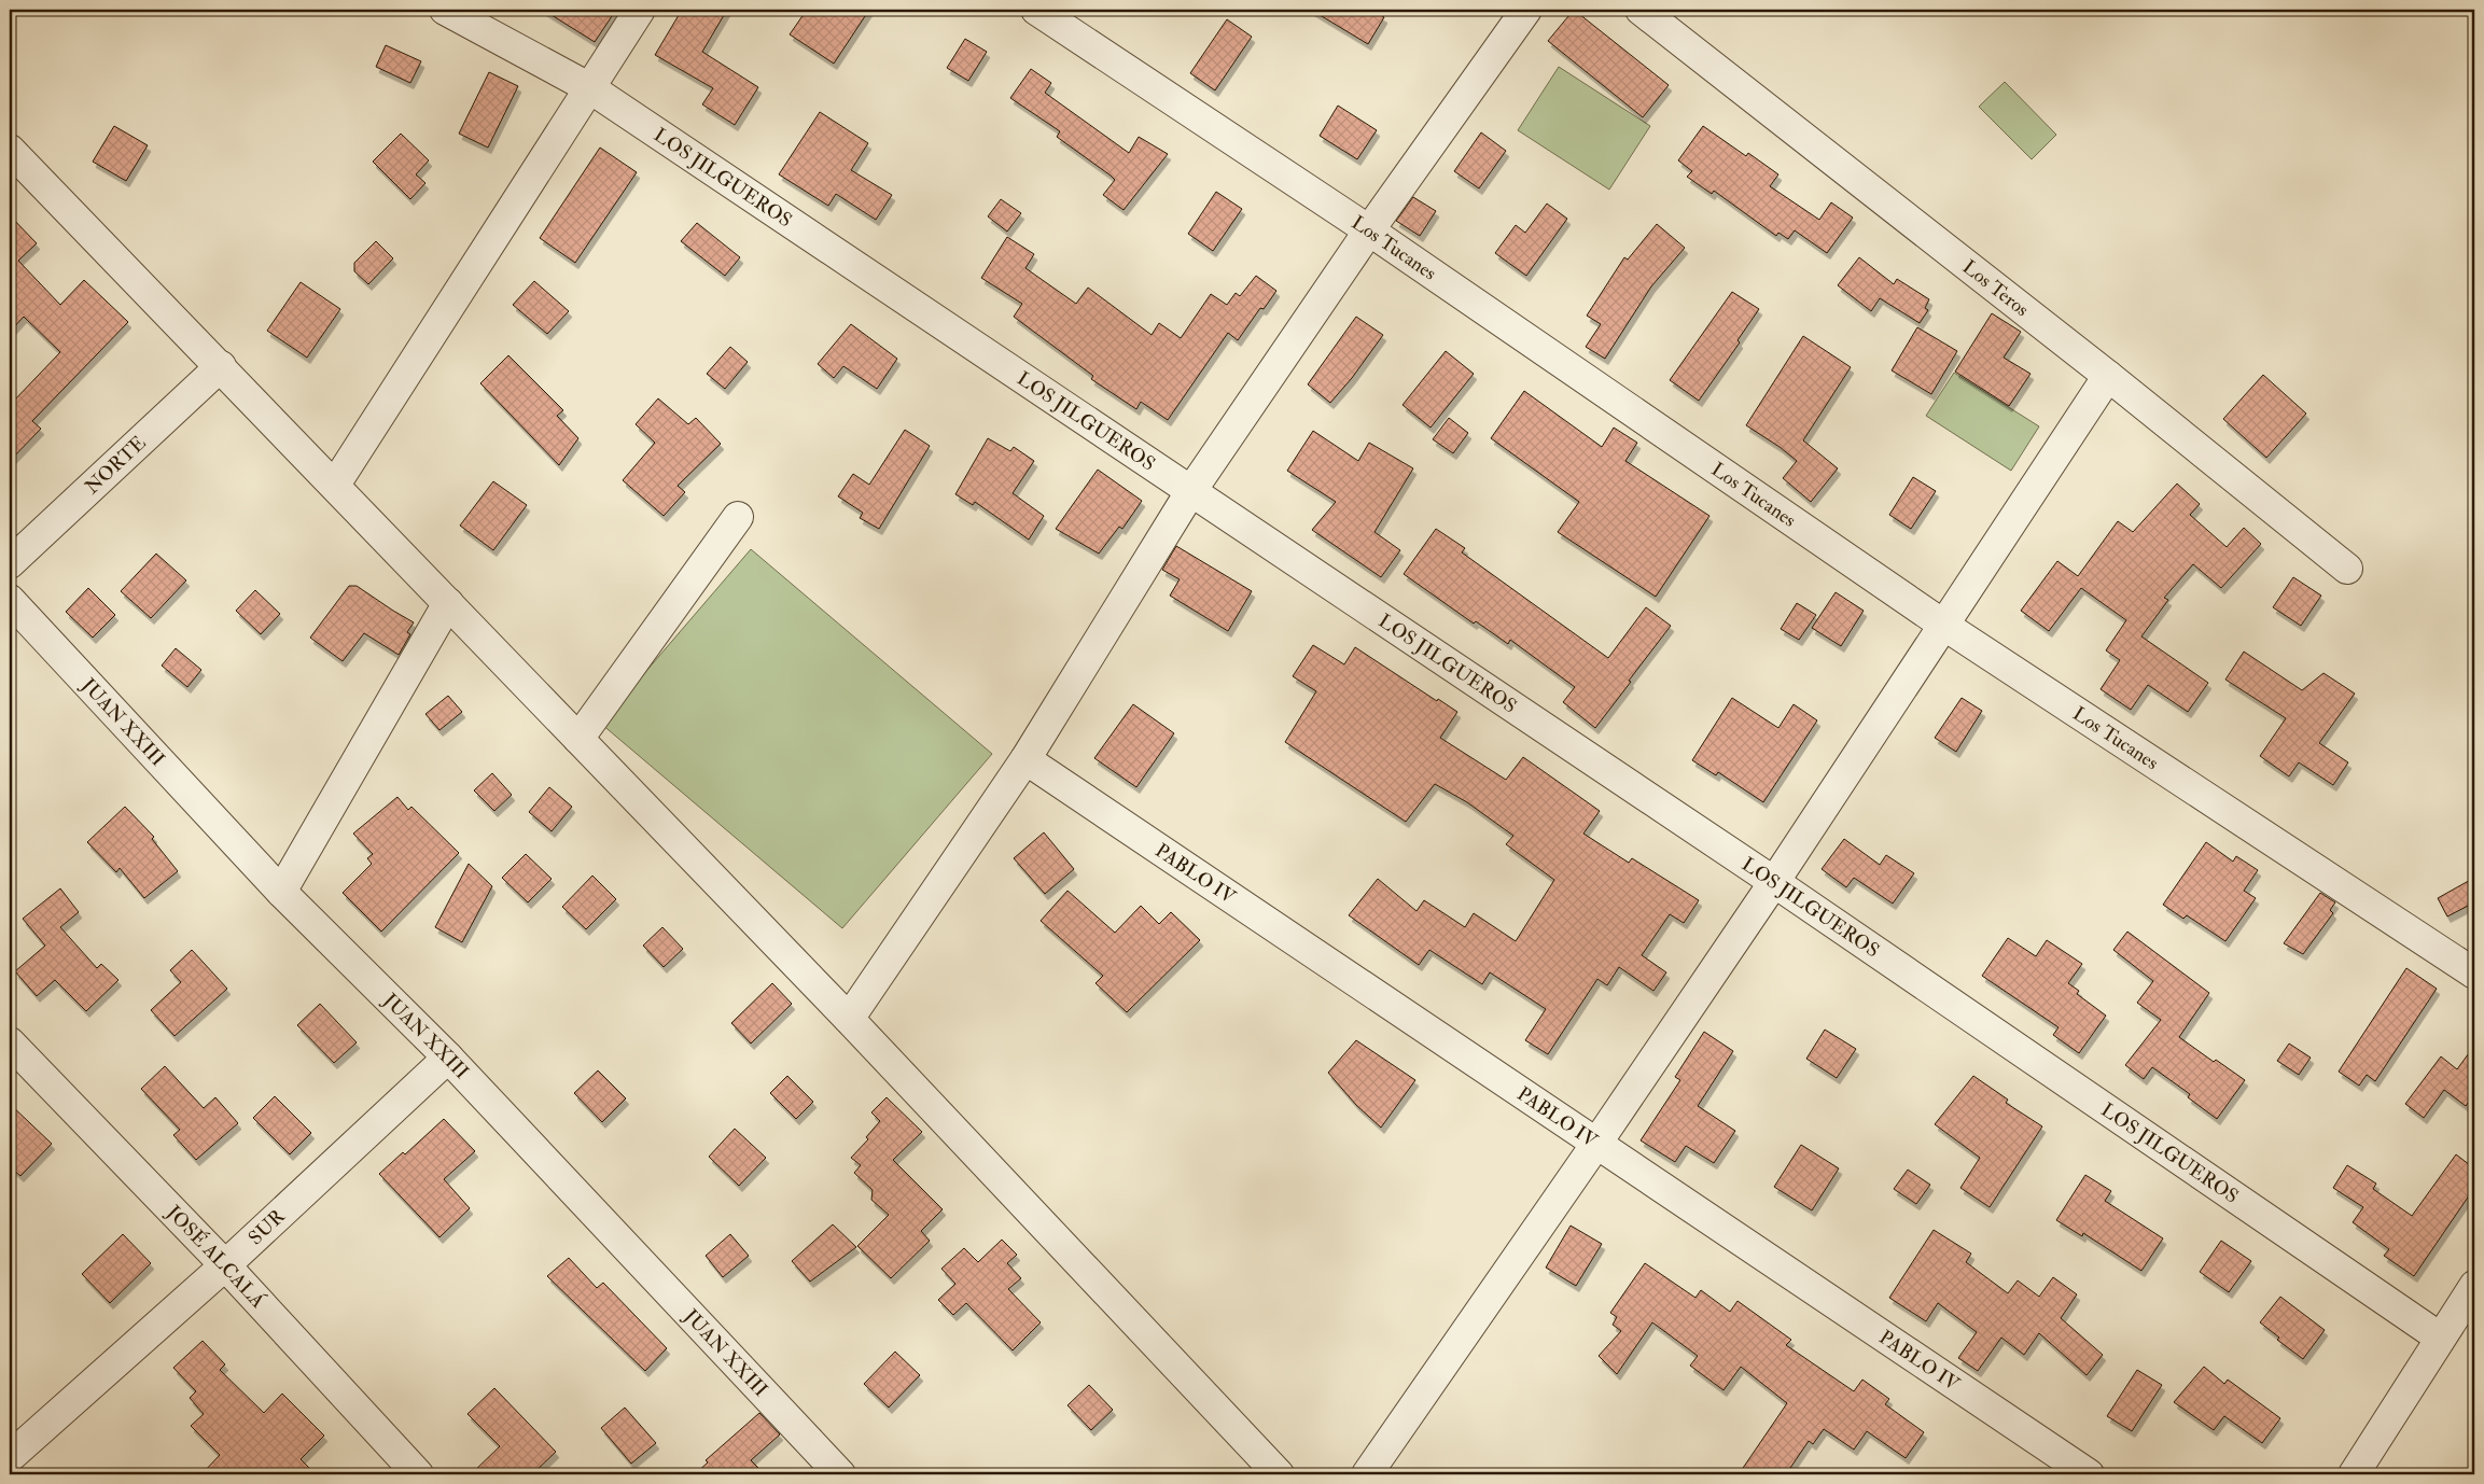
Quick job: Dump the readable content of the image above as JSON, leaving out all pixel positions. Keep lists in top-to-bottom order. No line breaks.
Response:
{"streets":{"street":["LOS JILGUEROS","Los Tucanes","Los Teros","NORTE","JUAN XXIII","PABLO IV","SUR","JOSÉ ALCALÁ"]},"crossings":[["JUAN XXIII","SUR"],["SUR","JOSÉ ALCALÁ"]]}
